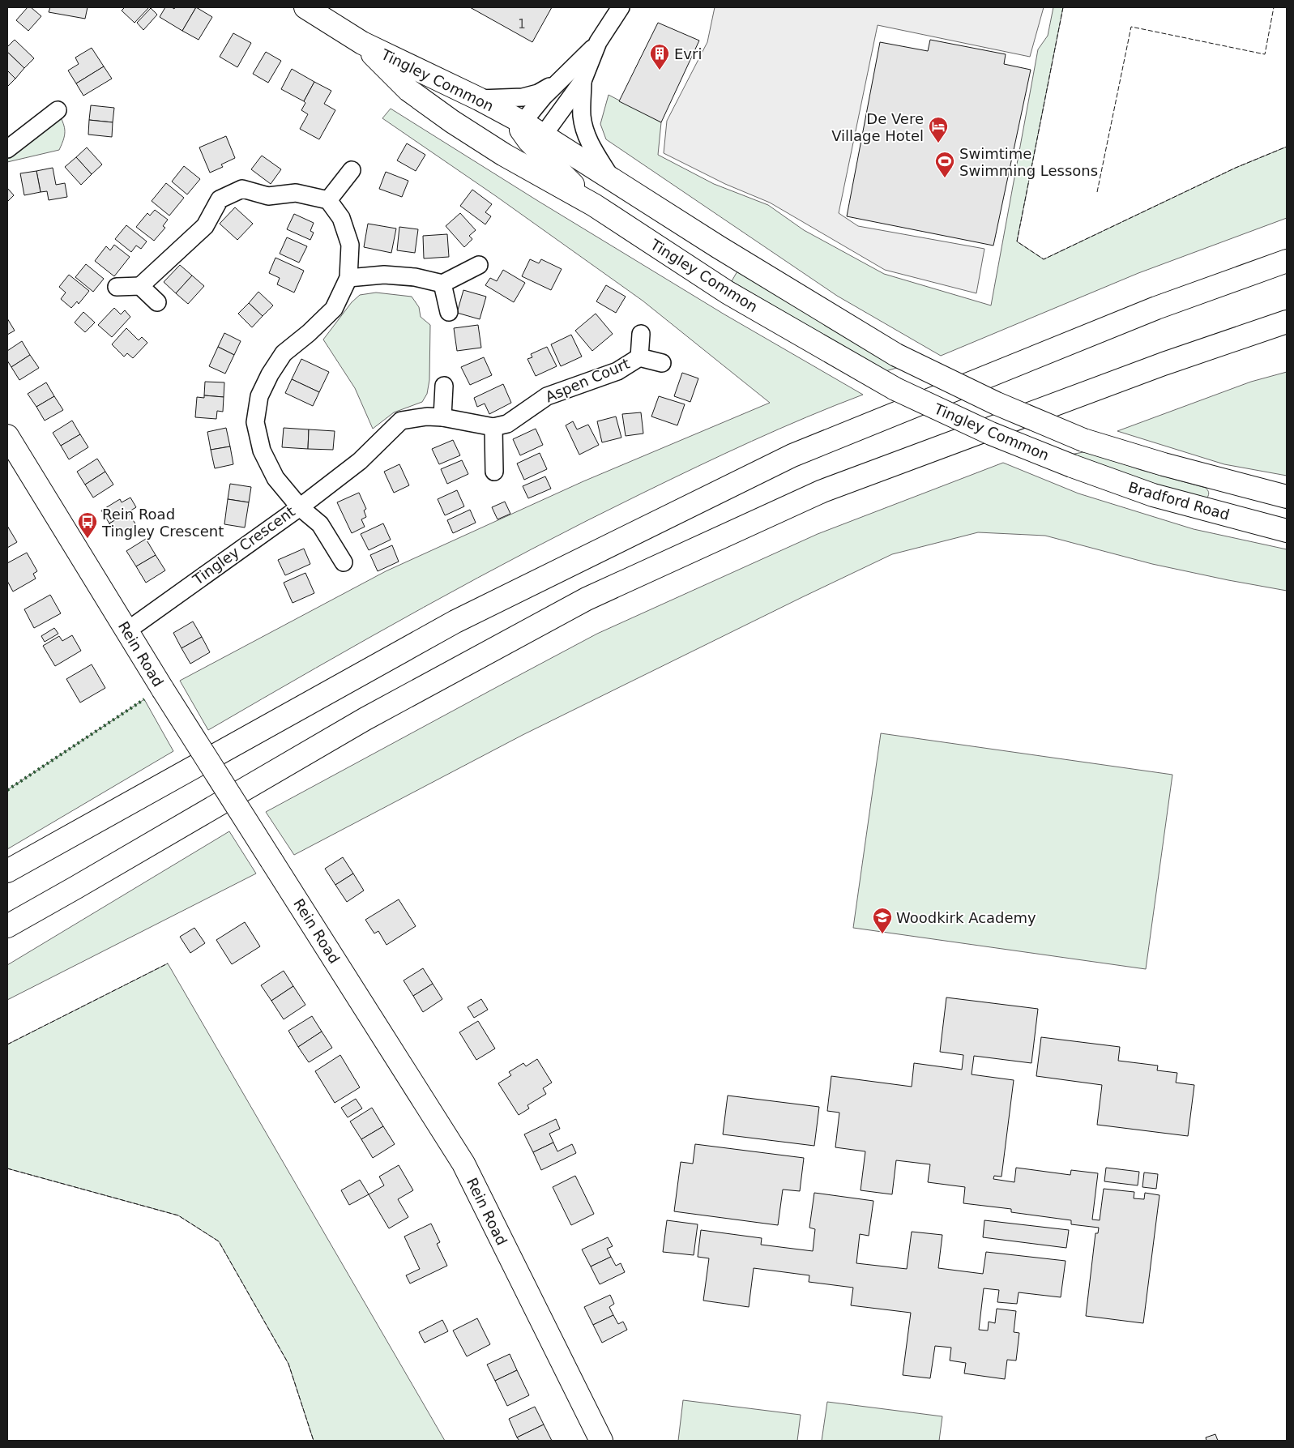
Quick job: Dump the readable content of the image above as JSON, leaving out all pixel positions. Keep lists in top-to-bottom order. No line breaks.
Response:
{"streets":{"main road":["Tingley Common","Bradford Road","Rein Road"],"street":["Aspen Court","Tingley Crescent"]},"crossings":[["Tingley Common","Bradford Road"],["Tingley Crescent","Rein Road"]],"places":{"building":["Evri"],"hotel":["De Vere Village Hotel"],"sports":["Swimtime Swimming Lessons"],"bus stop":["Rein Road Tingley Crescent"],"school or university":["Woodkirk Academy"]},"house_numbers":["1"]}
